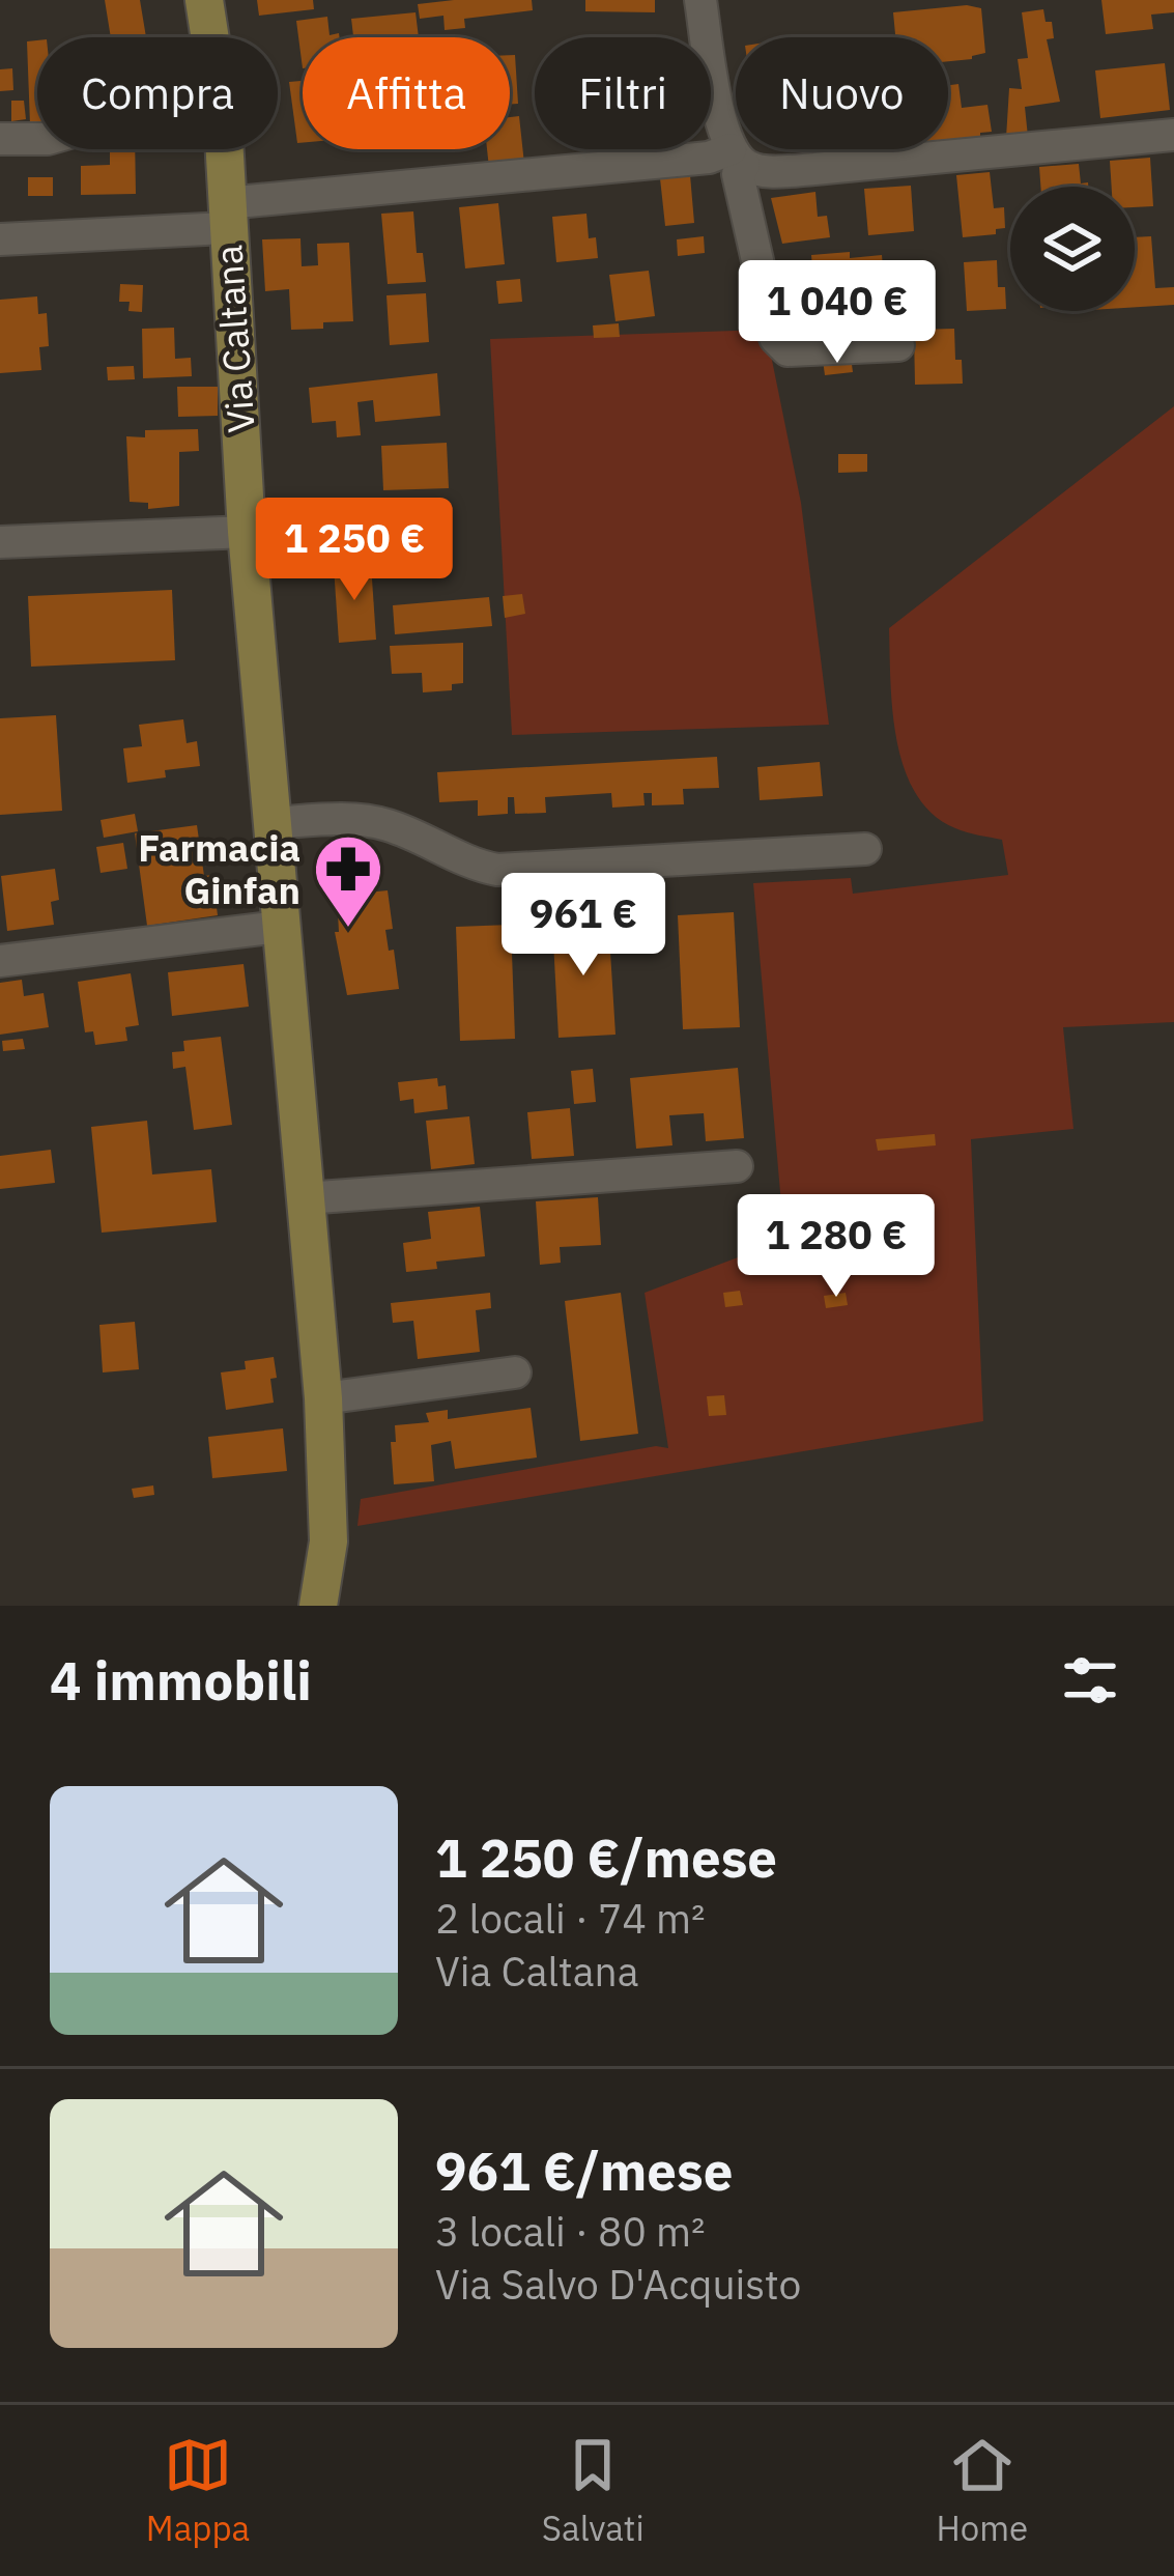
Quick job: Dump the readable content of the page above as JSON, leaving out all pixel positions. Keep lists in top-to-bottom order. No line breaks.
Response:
{"streets":{"main road":["Via Caltana"]},"places":{"pharmacy":["Farmacia Ginfan"]},"page":{"chip":["Compra","Affitta","Filtri","Nuovo"],"price":["1 040 €","1 250 €","961 €","1 280 €"],"heading":"4 immobili","list":[{"name":"1 250 €/mese","note":"2 locali · 74 m² · Via Caltana"},{"name":"961 €/mese","note":"3 locali · 80 m² · Via Salvo D'Acquisto"}],"tabs":["Mappa","Salvati","Home"]}}
